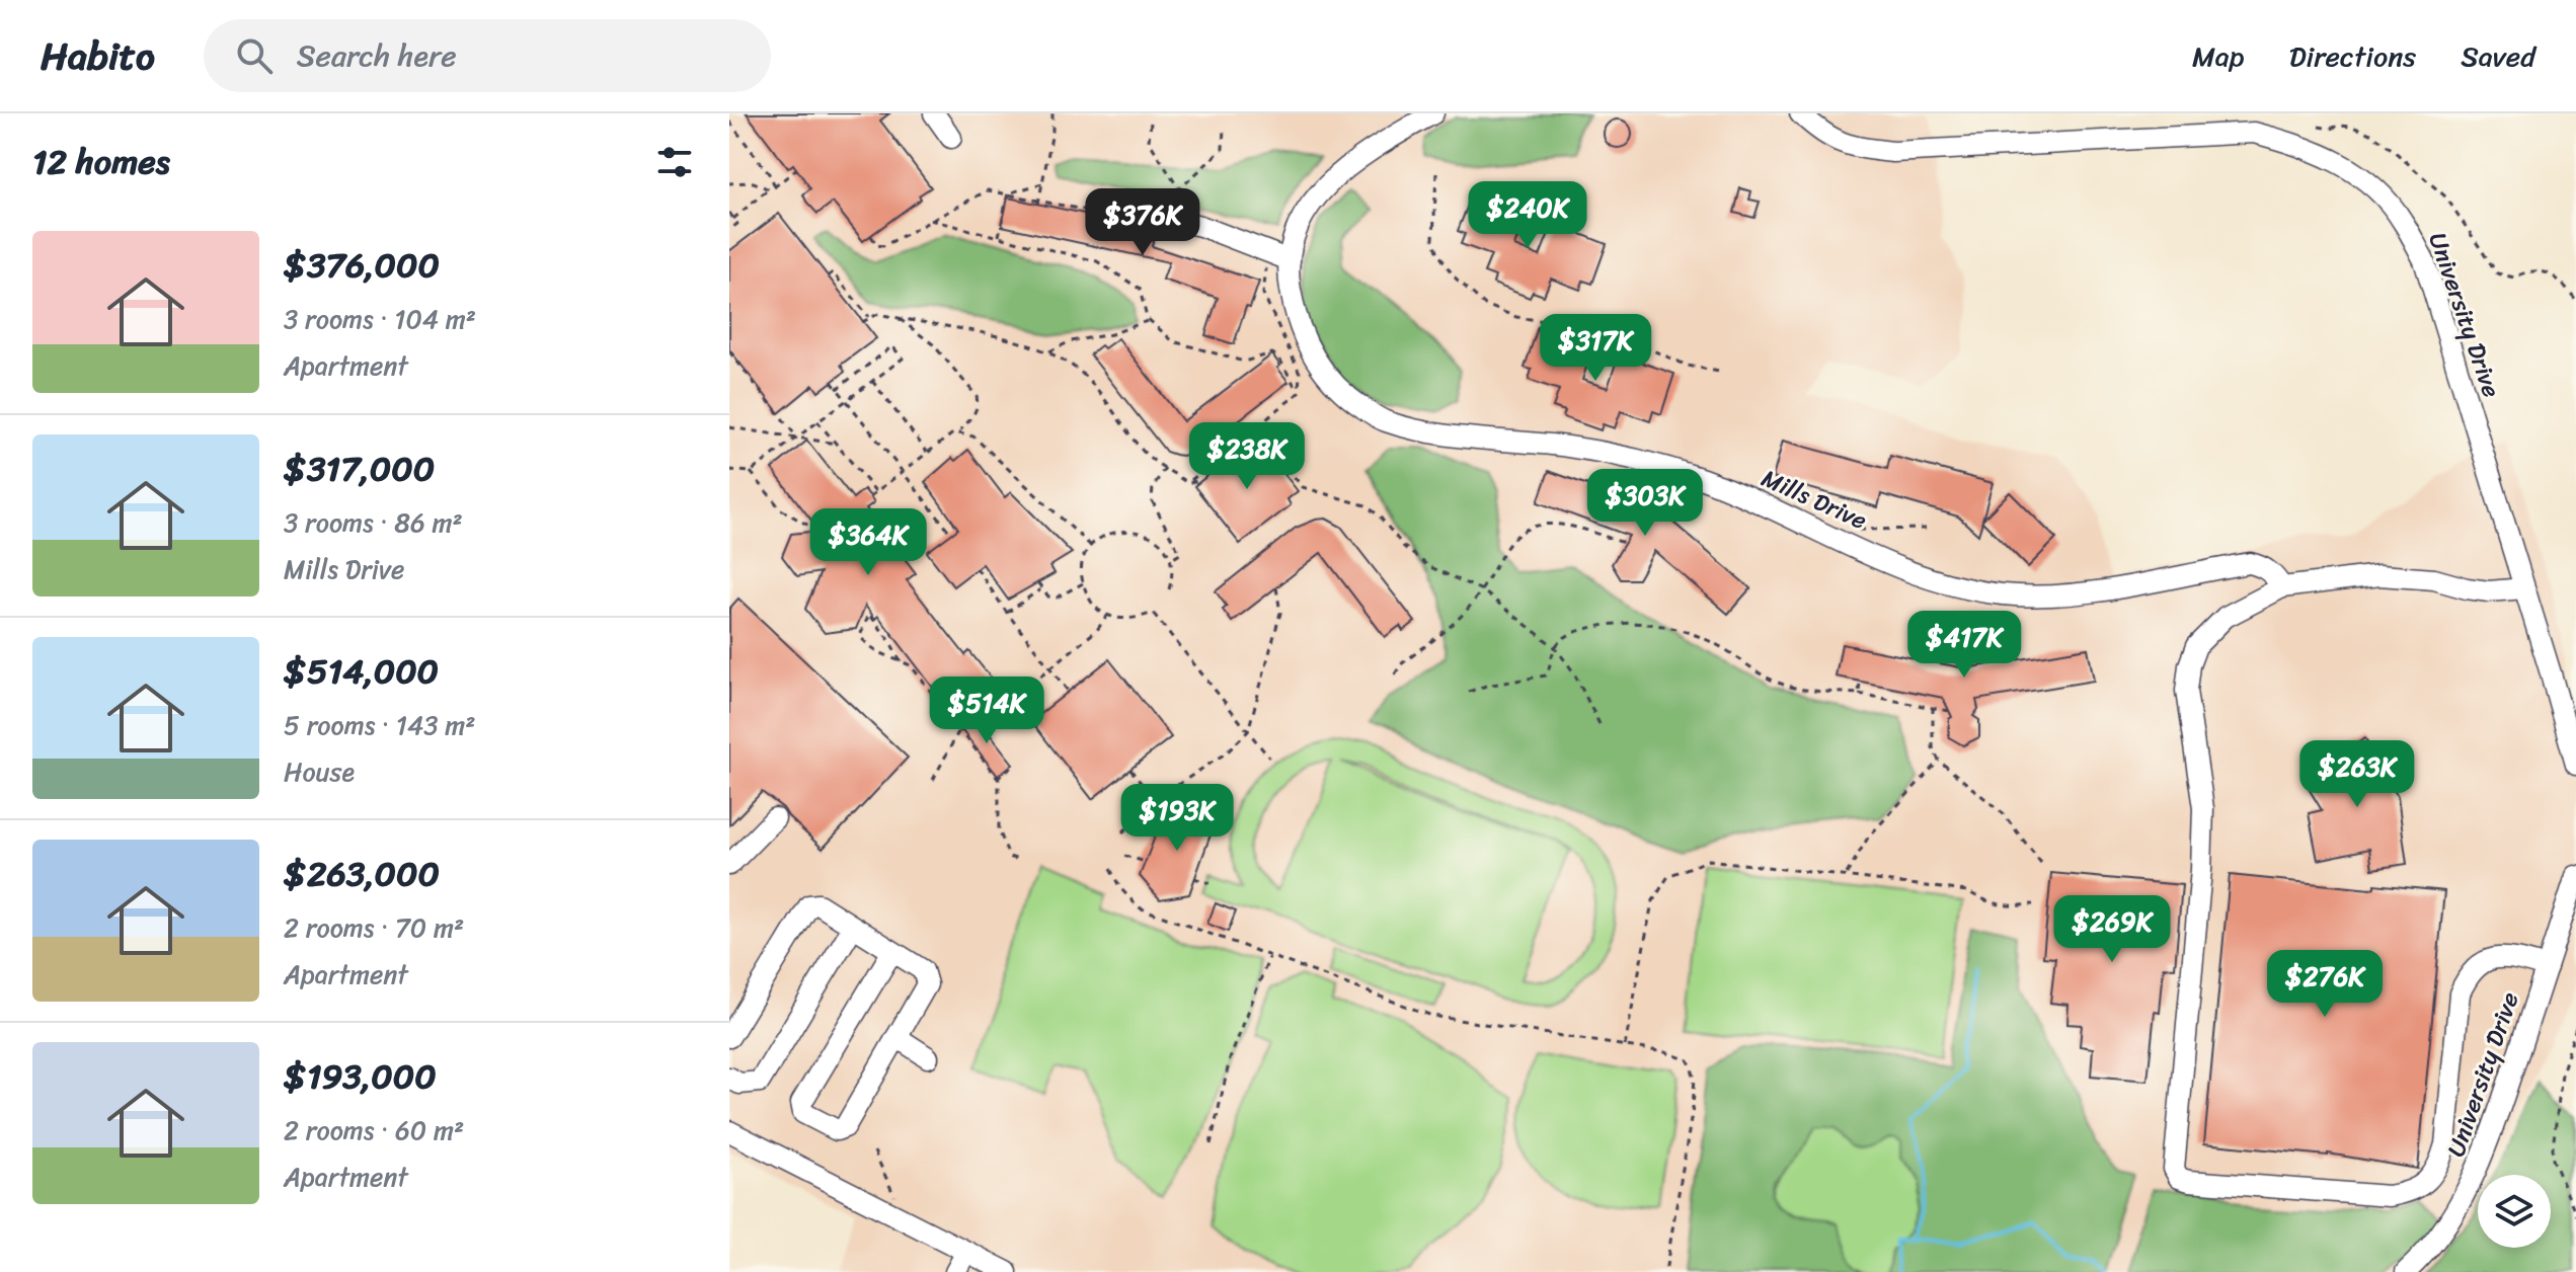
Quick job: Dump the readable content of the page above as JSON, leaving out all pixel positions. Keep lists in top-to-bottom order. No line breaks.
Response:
{"streets":{"street":["University Drive","Mills Drive"]},"page":{"header":"Habito","search":"Search here","nav":["Map","Directions","Saved"],"heading":"12 homes","price":["$240K","$376K","$317K","$238K","$303K","$364K","$417K","$514K","$263K","$193K","$269K","$276K"],"list":[{"name":"$376,000","note":"3 rooms · 104 m² · Apartment"},{"name":"$317,000","note":"3 rooms · 86 m² · Mills Drive"},{"name":"$514,000","note":"5 rooms · 143 m² · House"},{"name":"$263,000","note":"2 rooms · 70 m² · Apartment"},{"name":"$193,000","note":"2 rooms · 60 m² · Apartment"}]}}
